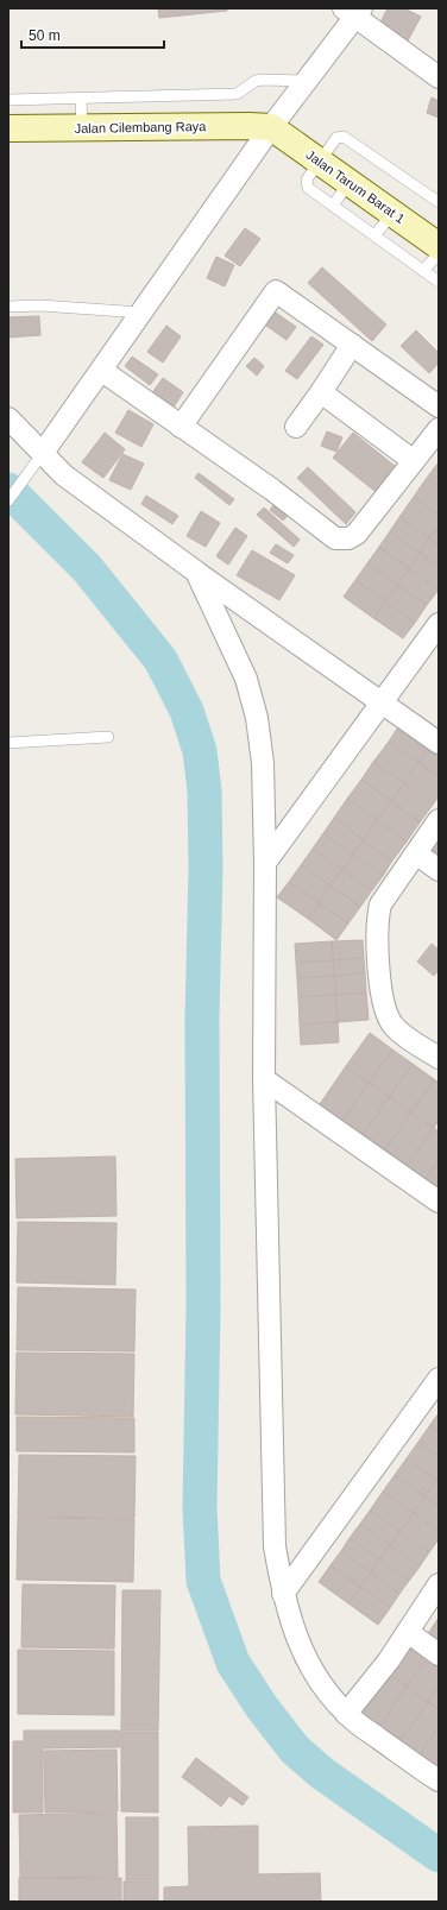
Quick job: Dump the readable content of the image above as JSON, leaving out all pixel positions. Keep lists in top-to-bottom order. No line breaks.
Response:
{"streets":{"street":["Jalan Cilembang Raya","Jalan Tarum Barat 1"]},"crossings":[["Jalan Cilembang Raya","Jalan Tarum Barat 1"]],"scale_bar":"50 m"}
